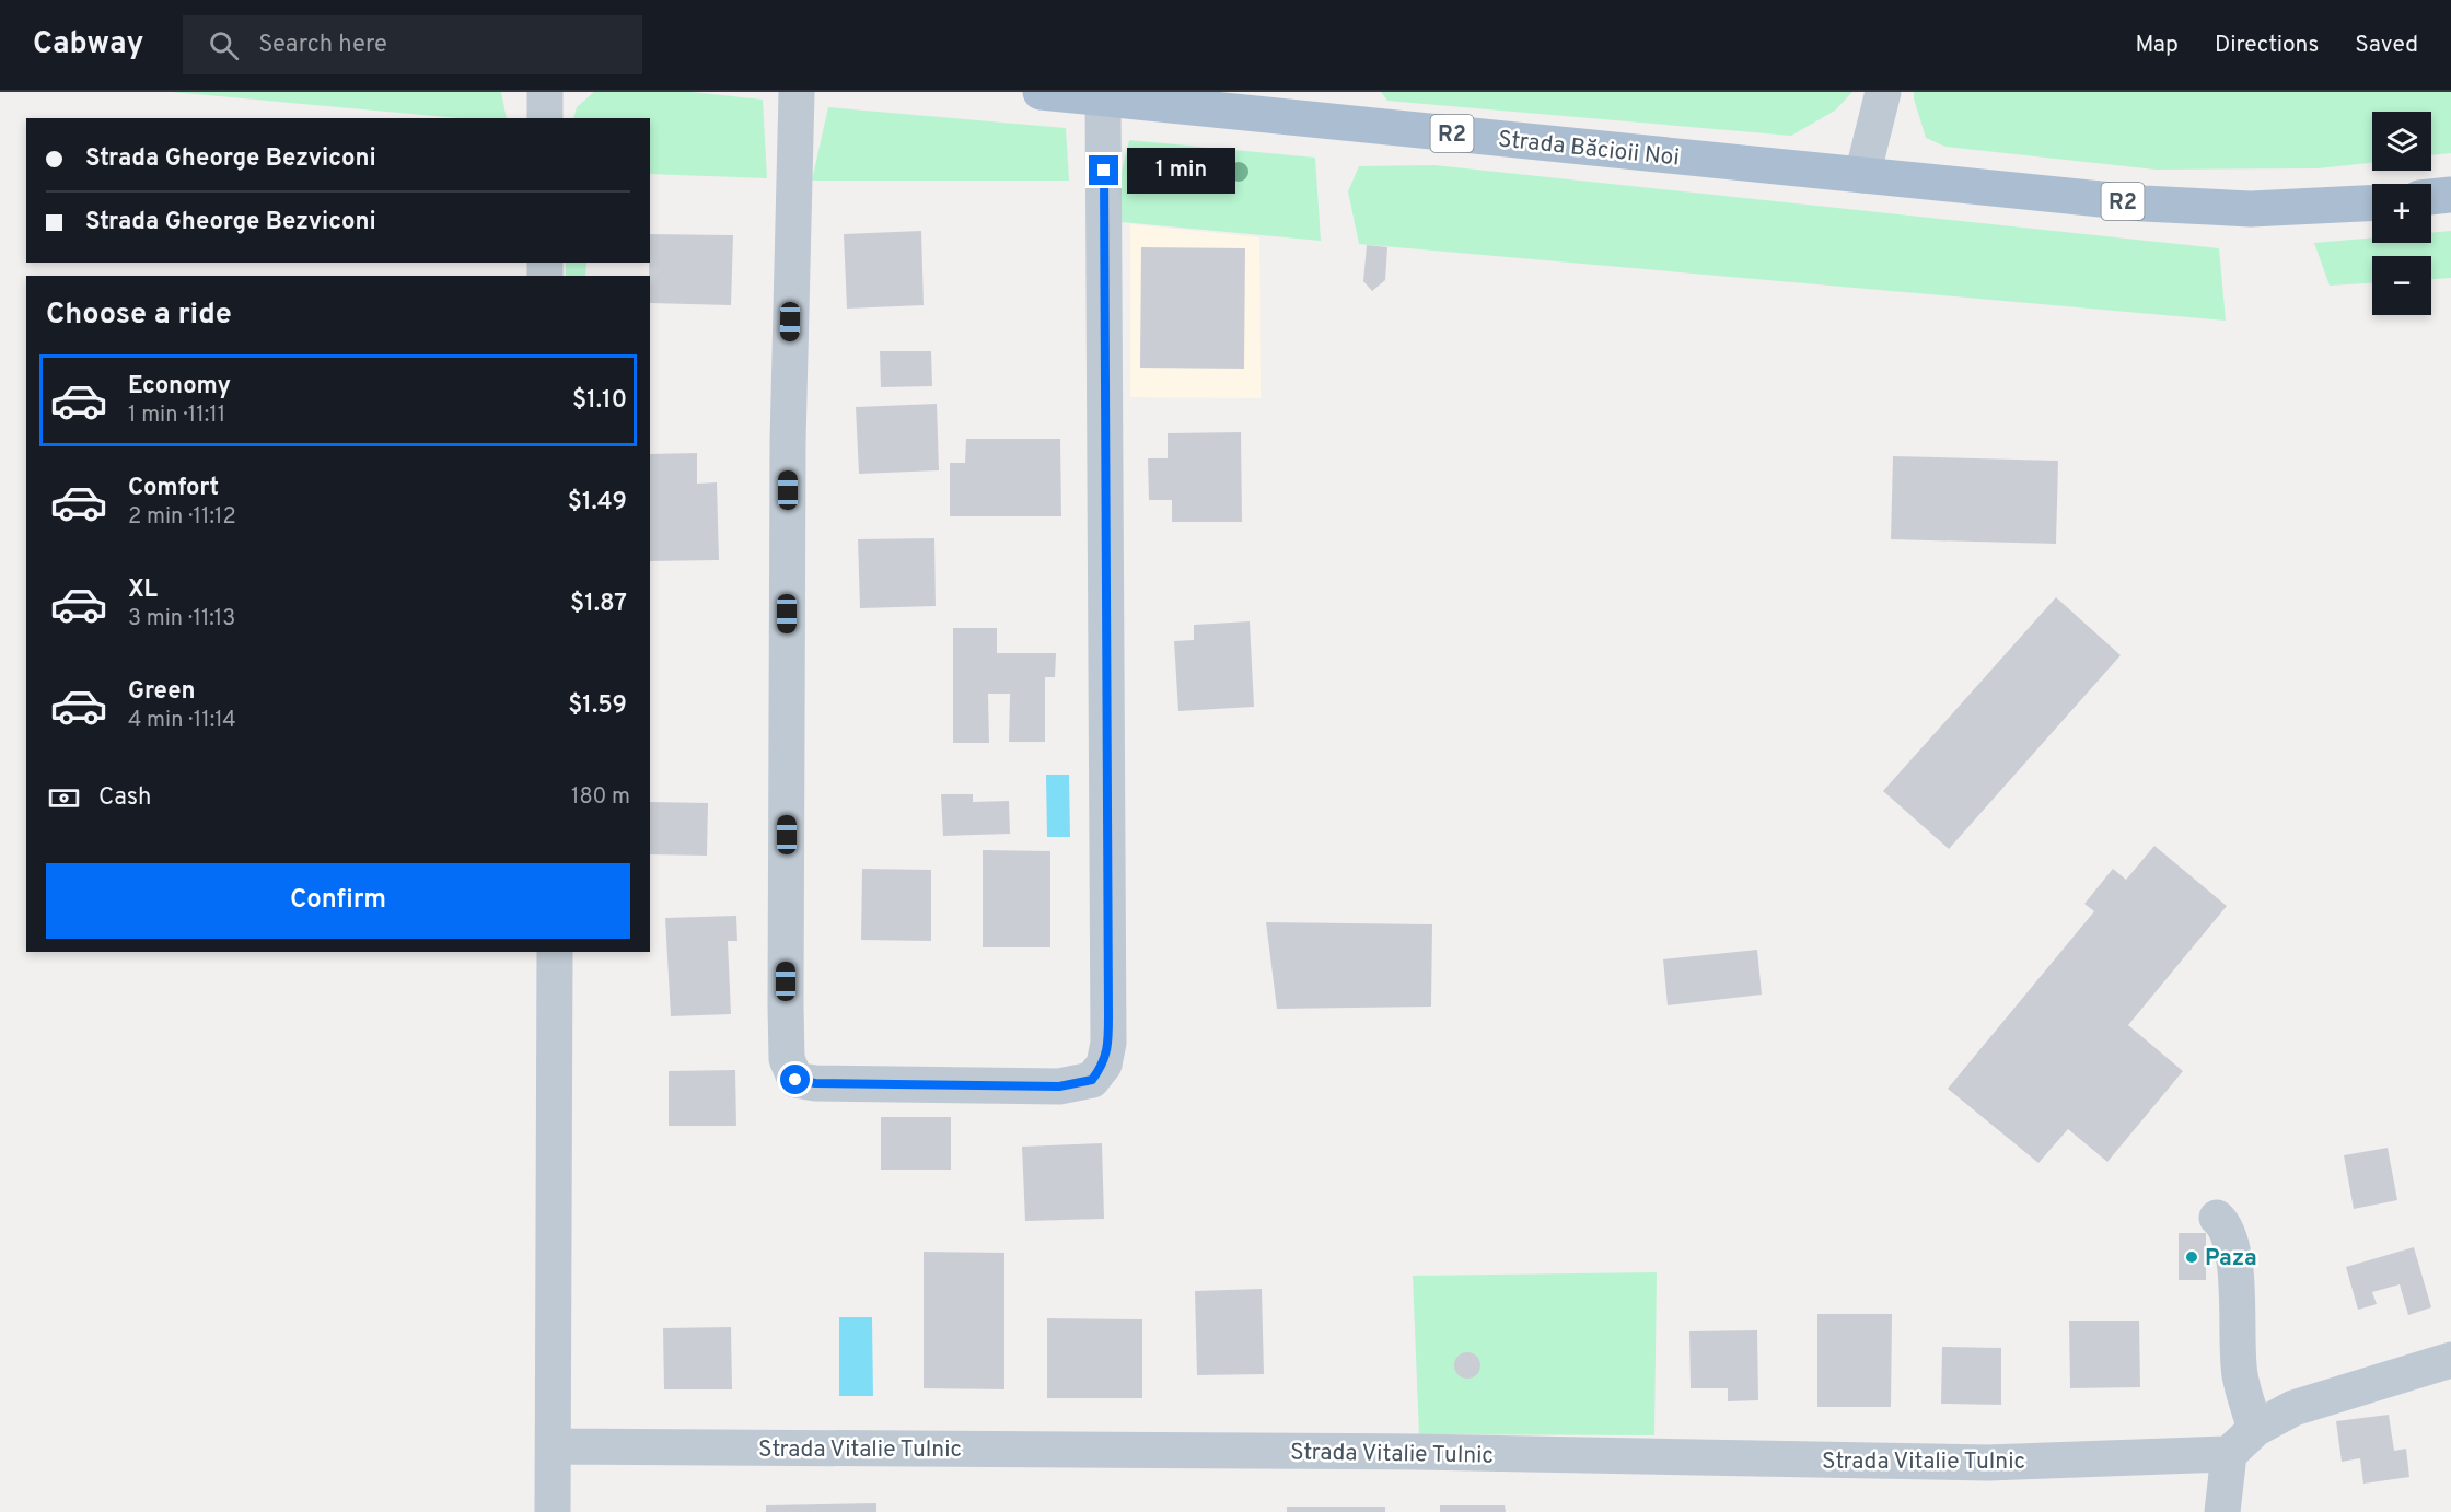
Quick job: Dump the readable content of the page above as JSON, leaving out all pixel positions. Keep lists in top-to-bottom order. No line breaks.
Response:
{"streets":{"main road":["R2","Strada Băcioii Noi"],"street":["Strada Vitalie Tulnic"]},"places":["Paza"],"page":{"header":"Cabway","search":"Search here","nav":["Map","Directions","Saved"],"map_buttons":["+","−"],"banner":["Strada Gheorge Bezviconi","Strada Gheorge Bezviconi"],"bubble":"1 min","heading":"Choose a ride","list":[{"name":"Economy","note":"1 min · 11:11","value":"$1.10"},{"name":"Comfort","note":"2 min · 11:12","value":"$1.49"},{"name":"XL","note":"3 min · 11:13","value":"$1.87"},{"name":"Green","note":"4 min · 11:14","value":"$1.59"}],"pay":["Cash","180 m"],"buttons":"Confirm"}}
